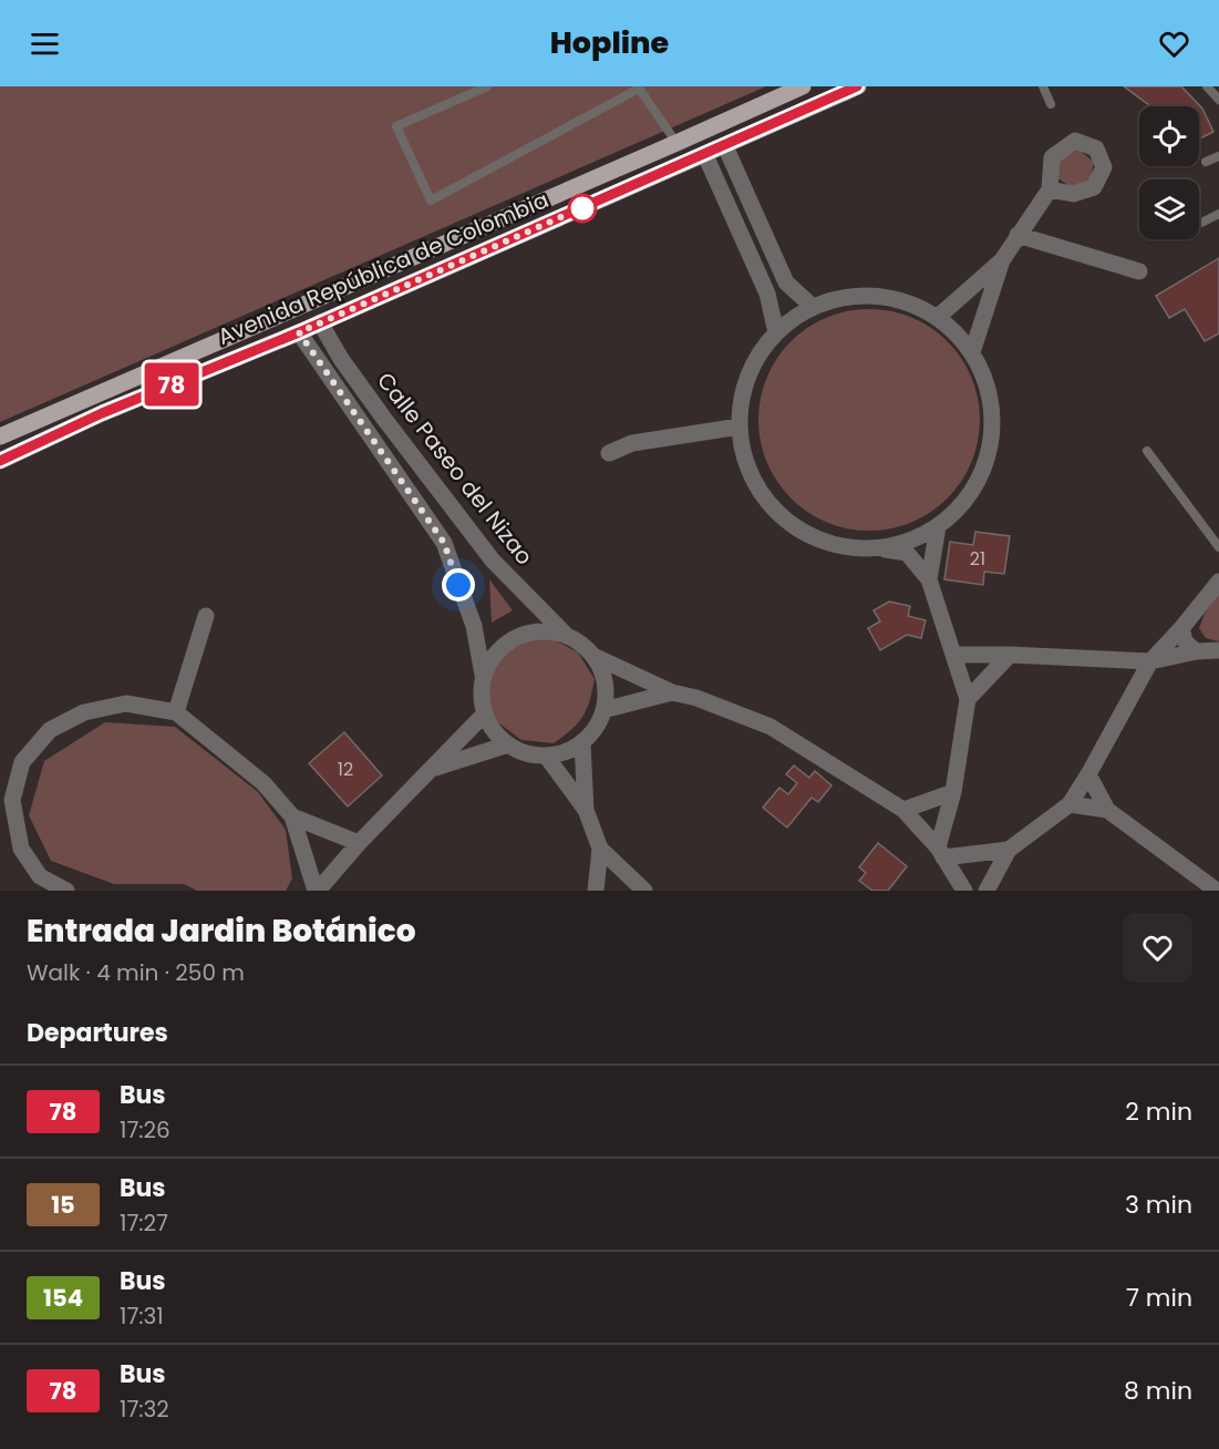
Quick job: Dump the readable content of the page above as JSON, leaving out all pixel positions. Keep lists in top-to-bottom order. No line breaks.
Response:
{"streets":{"main road":["Avenida República de Colombia"],"street":["Calle Paseo del Nizao"]},"crossings":[["Avenida República de Colombia","Calle Paseo del Nizao"]],"lines":["bus line 78"],"house_numbers":["21","12"],"page":{"header":"Hopline","on_map":"78","heading":[["Entrada Jardin Botánico","Walk · 4 min · 250 m"],"Departures"],"list":[{"mark":"78","name":"Bus","note":"17:26","value":"2 min"},{"mark":"15","name":"Bus","note":"17:27","value":"3 min"},{"mark":"154","name":"Bus","note":"17:31","value":"7 min"},{"mark":"78","name":"Bus","note":"17:32","value":"8 min"}]}}
